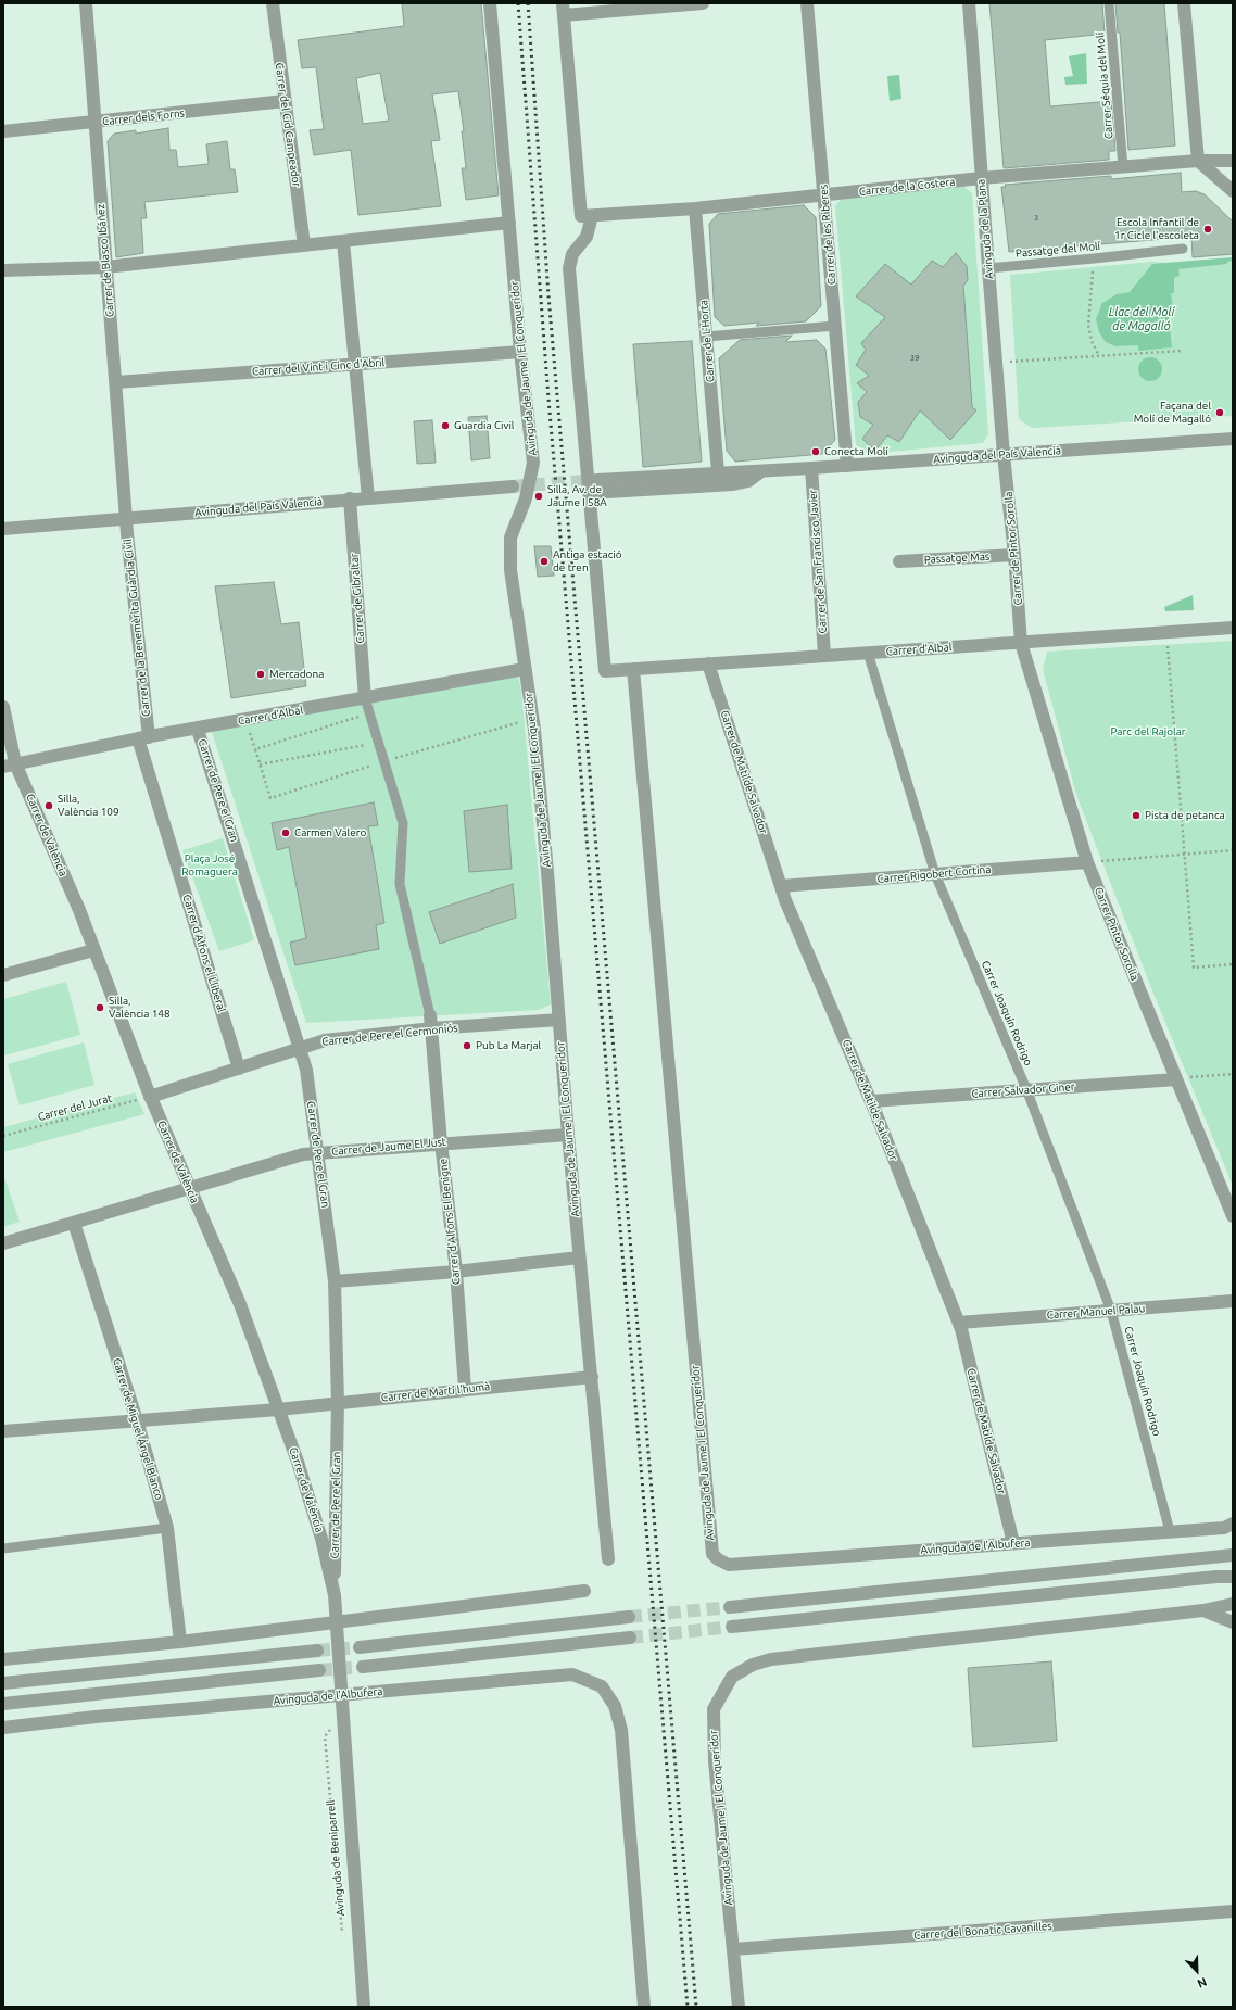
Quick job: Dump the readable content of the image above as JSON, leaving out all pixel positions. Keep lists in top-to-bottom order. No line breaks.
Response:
{"streets":{"street":["Carrer Séquia del Molí","Carrer dels Forns","Carrer del Cid Campeador","Carrer de la Costera","Avinguda de la Plana","Carrer de les Riberes","Passatge del Molí","Carrer de Blasco Ibáñez","Carrer de L'Horta","Carrer del Vint i Cinc d'Abril","Avinguda de Jaume I El Conqueridor","Avinguda del País Valencià","Carrer de Pintor Sorolla","Passatge Mas","Carrer de San Francisco Javier","Carrer de Gibraltar","Carrer de la Benemèrita Guàrdia Civil","Carrer d'Albal","Carrer de Matilde Salvador","Carrer de Pere el Gran","Carrer de València","Carrer Rigobert Cortina","Carrer Pintor Sorolla","Carrer d'Alfons el Lliberal","Carrer Joaquín Rodrigo","Carrer de Pere el Cermoniós","Carrer Salvador Giner","Carrer de Jaume El Just","Carrer d'Alfons El Benigne","Carrer Manuel Palau","Carrer de Martí l'humà","Carrer de Miguel Ángel Blanco","Avinguda de l'Albufera","Avinguda de Beniparrell","Carrer del Bonatic Cavanilles"],"path":["Carrer del Jurat"]},"crossings":[["Carrer Séquia del Molí","Carrer de la Costera"],["Carrer dels Forns","Carrer del Cid Campeador"],["Carrer dels Forns","Carrer de Blasco Ibáñez"],["Carrer de la Costera","Avinguda de la Plana"],["Carrer de la Costera","Carrer de les Riberes"],["Carrer de la Costera","Carrer de L'Horta"],["Avinguda de la Plana","Passatge del Molí"],["Avinguda de la Plana","Avinguda del País Valencià"],["Avinguda de la Plana","Carrer de Pintor Sorolla"],["Carrer de les Riberes","Avinguda del País Valencià"],["Carrer de Blasco Ibáñez","Carrer del Vint i Cinc d'Abril"],["Carrer de Blasco Ibáñez","Avinguda del País Valencià"],["Carrer de Blasco Ibáñez","Carrer de la Benemèrita Guàrdia Civil"],["Carrer de L'Horta","Avinguda del País Valencià"],["Carrer del Vint i Cinc d'Abril","Avinguda de Jaume I El Conqueridor"],["Avinguda de Jaume I El Conqueridor","Carrer d'Albal"],["Avinguda de Jaume I El Conqueridor","Carrer de Pere el Cermoniós"],["Avinguda de Jaume I El Conqueridor","Carrer de Jaume El Just"],["Avinguda de Jaume I El Conqueridor","Carrer de Martí l'humà"],["Avinguda de Jaume I El Conqueridor","Avinguda de l'Albufera"],["Avinguda de Jaume I El Conqueridor","Carrer del Bonatic Cavanilles"],["Avinguda del País Valencià","Carrer de Pintor Sorolla"],["Avinguda del País Valencià","Carrer de San Francisco Javier"],["Avinguda del País Valencià","Carrer de Gibraltar"],["Avinguda del País Valencià","Carrer de la Benemèrita Guàrdia Civil"],["Avinguda del País Valencià","Carrer d'Albal"],["Carrer de Pintor Sorolla","Passatge Mas"],["Carrer de Pintor Sorolla","Carrer d'Albal"],["Carrer de Pintor Sorolla","Carrer Pintor Sorolla"],["Carrer de San Francisco Javier","Carrer d'Albal"],["Carrer de Gibraltar","Carrer d'Albal"],["Carrer de la Benemèrita Guàrdia Civil","Carrer d'Albal"],["Carrer de la Benemèrita Guàrdia Civil","Carrer d'Alfons el Lliberal"],["Carrer d'Albal","Carrer de Matilde Salvador"],["Carrer d'Albal","Carrer de Pere el Gran"],["Carrer d'Albal","Carrer de València"],["Carrer d'Albal","Carrer Pintor Sorolla"],["Carrer d'Albal","Carrer d'Alfons el Lliberal"],["Carrer d'Albal","Carrer Joaquín Rodrigo"],["Carrer de Matilde Salvador","Carrer Rigobert Cortina"],["Carrer de Matilde Salvador","Carrer Salvador Giner"],["Carrer de Matilde Salvador","Carrer Manuel Palau"],["Carrer de Matilde Salvador","Avinguda de l'Albufera"],["Carrer de Pere el Gran","Carrer de València"],["Carrer de Pere el Gran","Carrer de Pere el Cermoniós"],["Carrer de Pere el Gran","Carrer de Jaume El Just"],["Carrer de Pere el Gran","Carrer de Martí l'humà"],["Carrer de València","Carrer de Pere el Cermoniós"],["Carrer de València","Carrer del Jurat"],["Carrer de València","Carrer de Jaume El Just"],["Carrer de València","Carrer de Martí l'humà"],["Carrer de València","Avinguda de Beniparrell"],["Carrer Rigobert Cortina","Carrer Pintor Sorolla"],["Carrer Rigobert Cortina","Carrer Joaquín Rodrigo"],["Carrer Pintor Sorolla","Carrer Salvador Giner"],["Carrer d'Alfons el Lliberal","Carrer de Pere el Cermoniós"],["Carrer Joaquín Rodrigo","Carrer Salvador Giner"],["Carrer Joaquín Rodrigo","Carrer Manuel Palau"],["Carrer Joaquín Rodrigo","Avinguda de l'Albufera"],["Carrer de Pere el Cermoniós","Carrer del Jurat"],["Carrer de Pere el Cermoniós","Carrer d'Alfons El Benigne"],["Carrer de Jaume El Just","Carrer d'Alfons El Benigne"],["Carrer de Jaume El Just","Carrer de Miguel Ángel Blanco"],["Carrer d'Alfons El Benigne","Carrer de Martí l'humà"],["Carrer de Martí l'humà","Carrer de Miguel Ángel Blanco"],["Avinguda de l'Albufera","Avinguda de Beniparrell"]],"water":["Llac del Molí de Magalló"],"parks":["Parc del Rajolar","Plaça José Romaguera"],"places":["Escola Infantil de 1r Cicle l'escoleta","Façana del Molí de Magalló","Guardia Civil","Conecta Molí","Silla, Av. de Jaume I 58A","Antiga estació de tren","Mercadona","Silla, València 109","Pista de petanca","Carmen Valero","Silla, València 148","Pub La Marjal"],"house_numbers":["3","39"],"north":"bottom right"}
